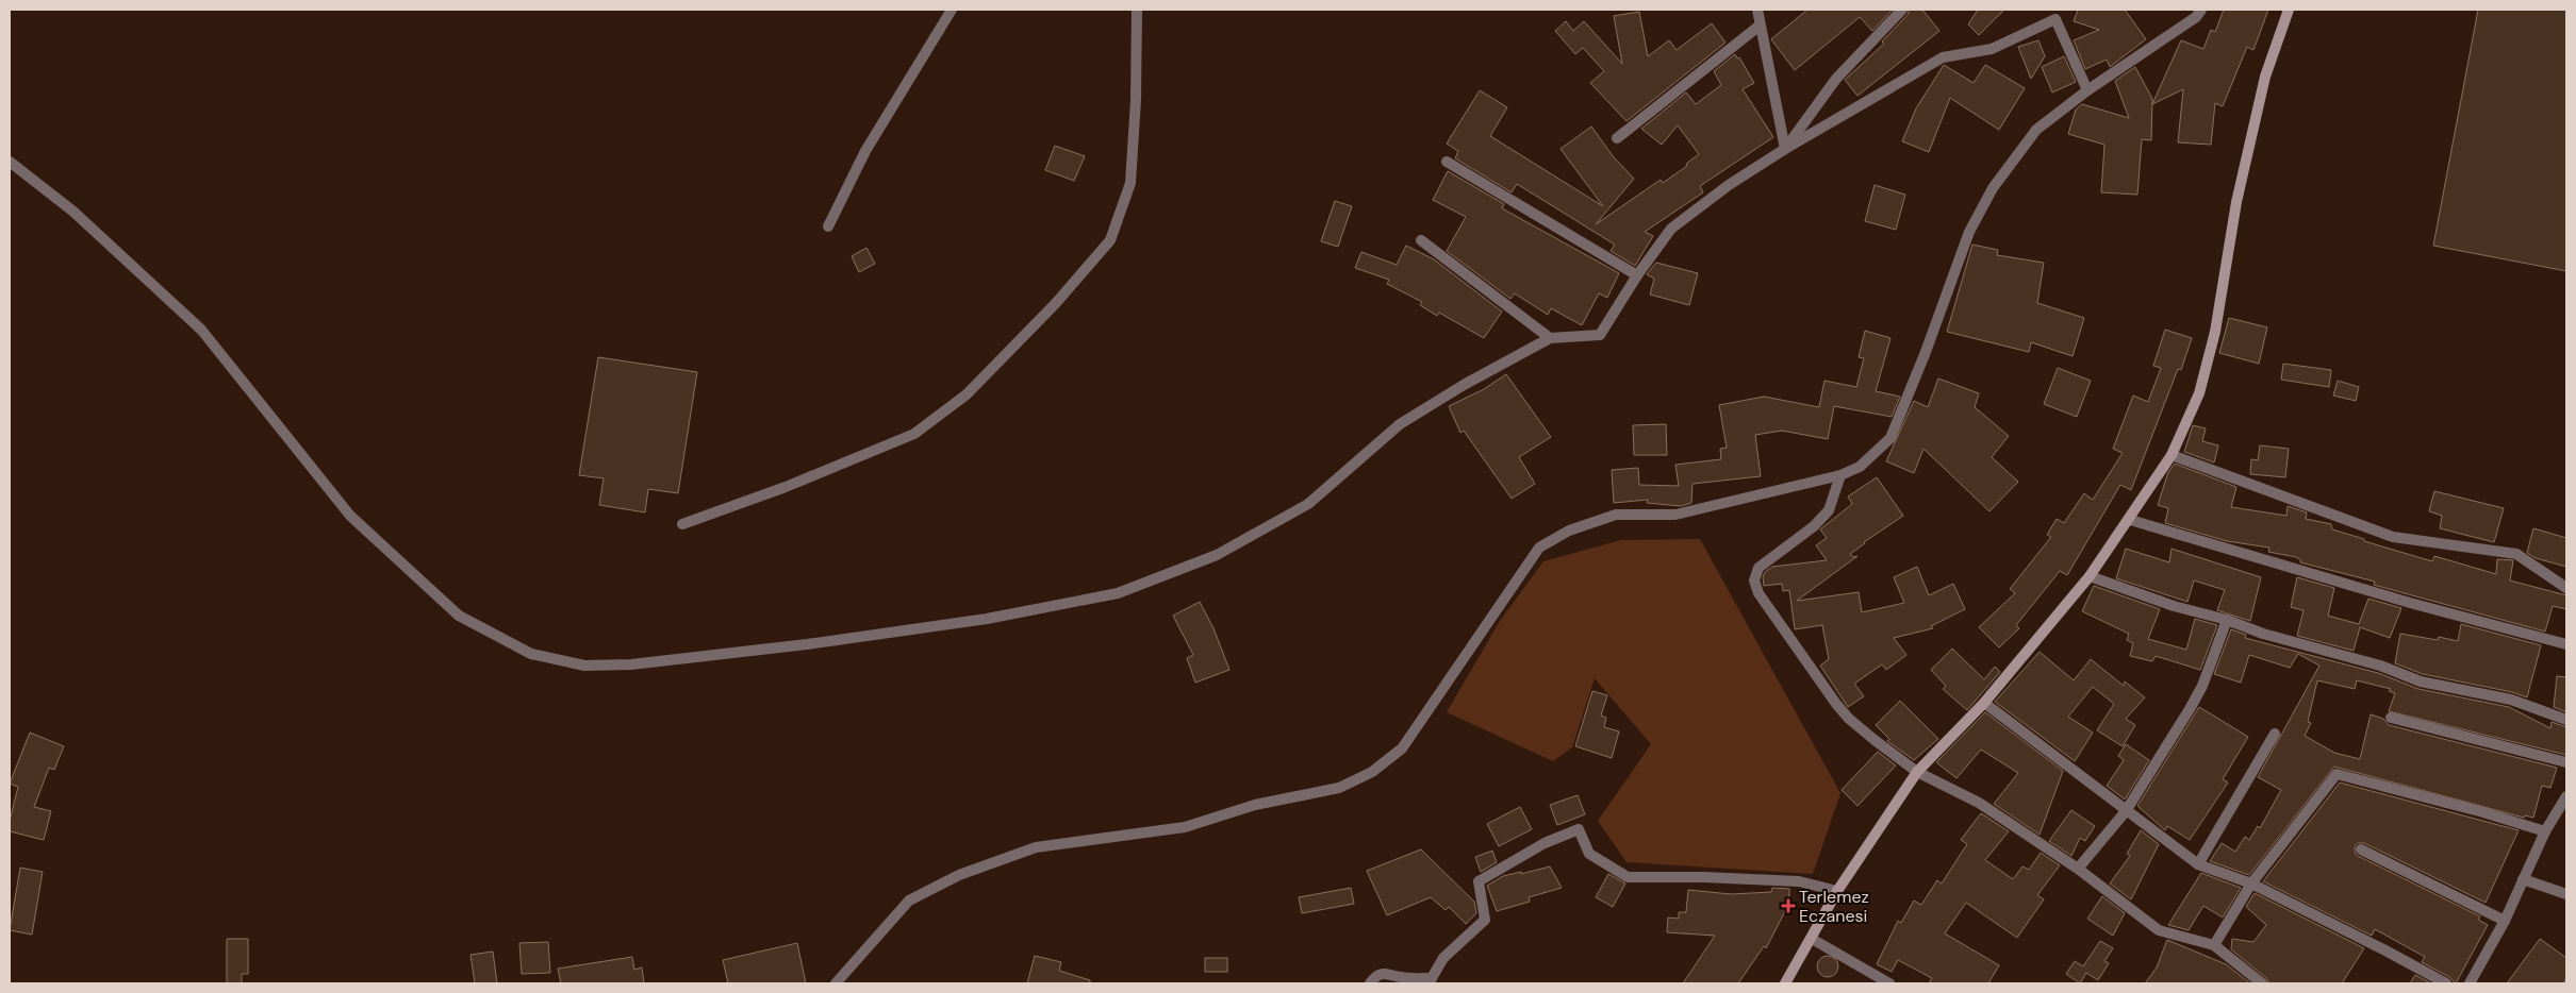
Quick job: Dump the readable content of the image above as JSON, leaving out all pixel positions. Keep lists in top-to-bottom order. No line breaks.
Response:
{"places":{"health":["Terlemez Eczanesi"]}}
